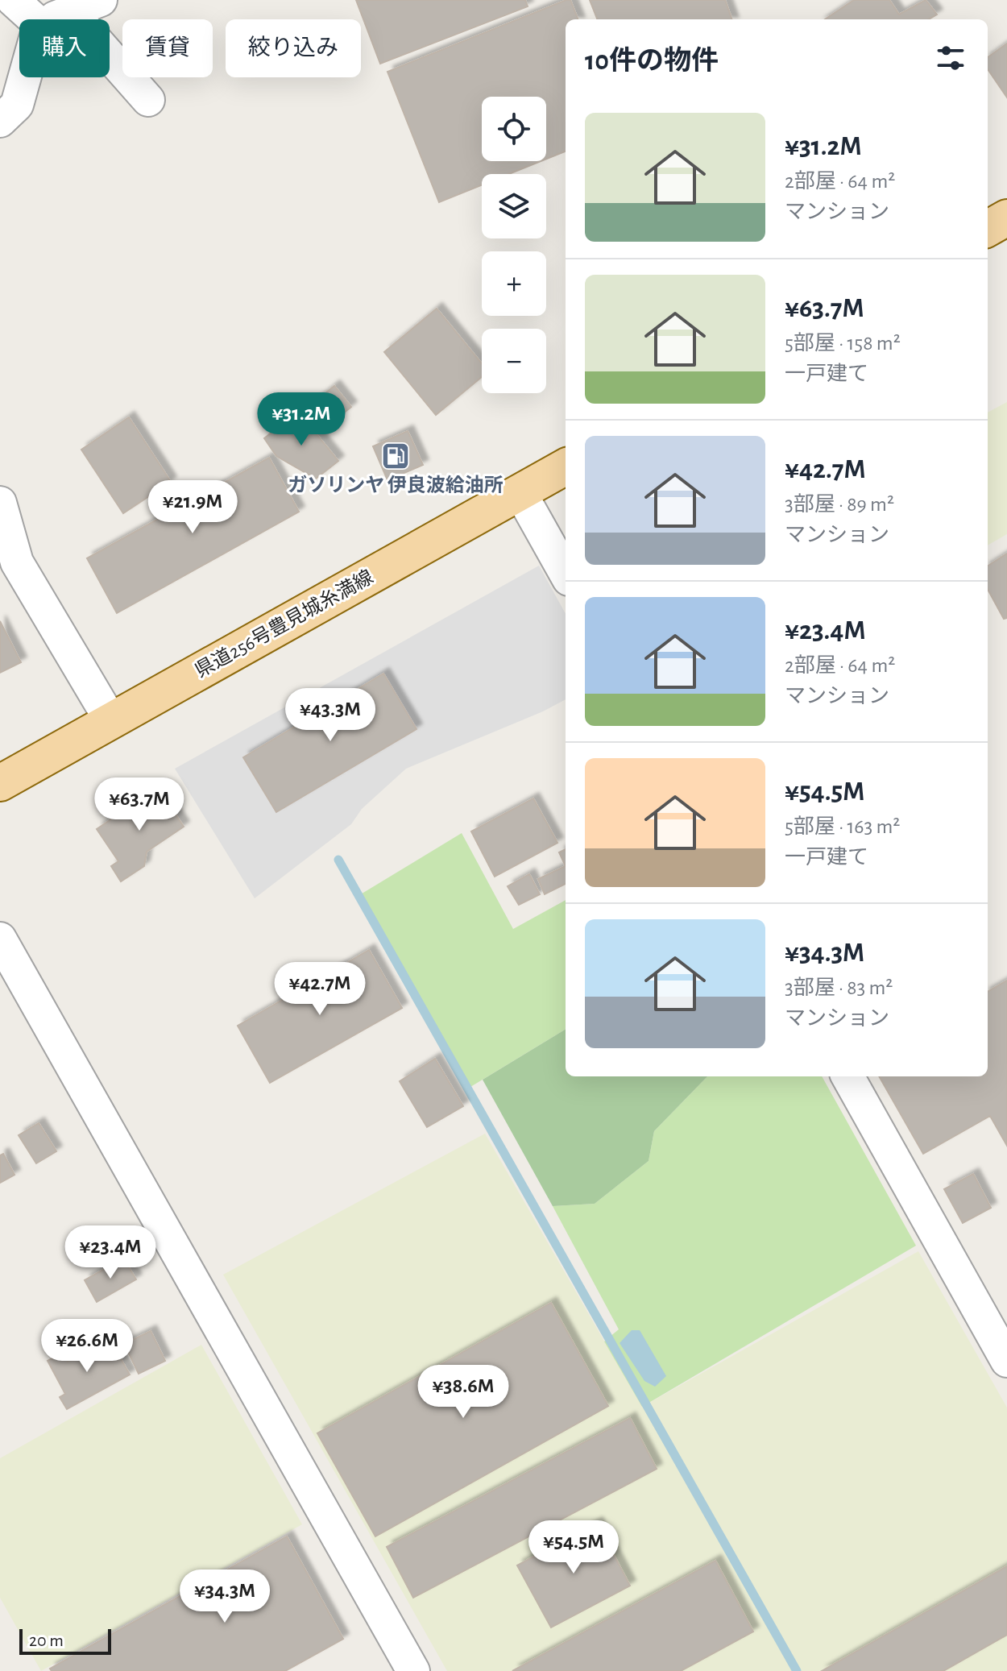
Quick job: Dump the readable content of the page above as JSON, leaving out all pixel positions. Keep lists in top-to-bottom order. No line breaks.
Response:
{"streets":{"main road":["県道256号豊見城糸満線"]},"places":{"fuel station":["ガソリンヤ 伊良波給油所"]},"scale_bar":"20 m","page":{"chip":["購入","賃貸","絞り込み"],"heading":"10件の物件","map_buttons":["+","−"],"list":[{"name":"¥31.2M","note":"2部屋 · 64 m² · マンション"},{"name":"¥63.7M","note":"5部屋 · 158 m² · 一戸建て"},{"name":"¥42.7M","note":"3部屋 · 89 m² · マンション"},{"name":"¥23.4M","note":"2部屋 · 64 m² · マンション"},{"name":"¥54.5M","note":"5部屋 · 163 m² · 一戸建て"},{"name":"¥34.3M","note":"3部屋 · 83 m² · マンション"}],"price":["¥31.2M","¥21.9M","¥43.3M","¥63.7M","¥42.7M","¥23.4M","¥26.6M","¥38.6M","¥54.5M","¥34.3M"],"scale":"20 m"}}
